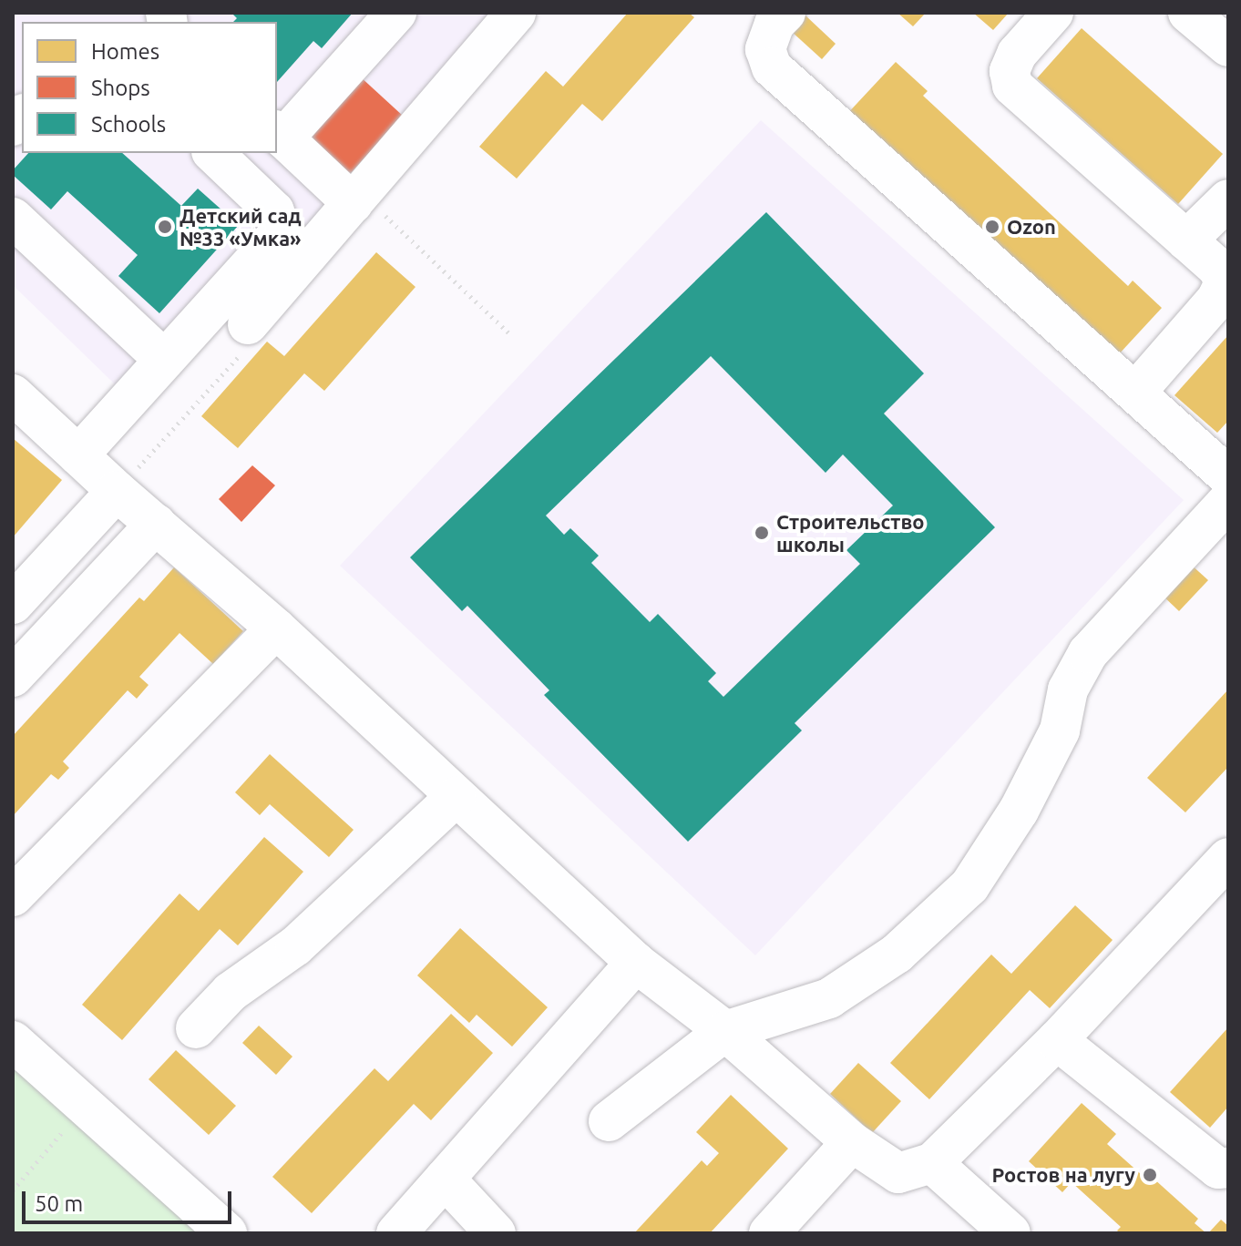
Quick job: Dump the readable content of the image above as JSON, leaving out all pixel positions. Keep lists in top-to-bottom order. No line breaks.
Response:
{"places":["Детский сад №33 «Умка»","Ozon","Строительство школы","Ростов на лугу"],"legend":["Homes","Shops","Schools"],"scale_bar":"50 m"}
